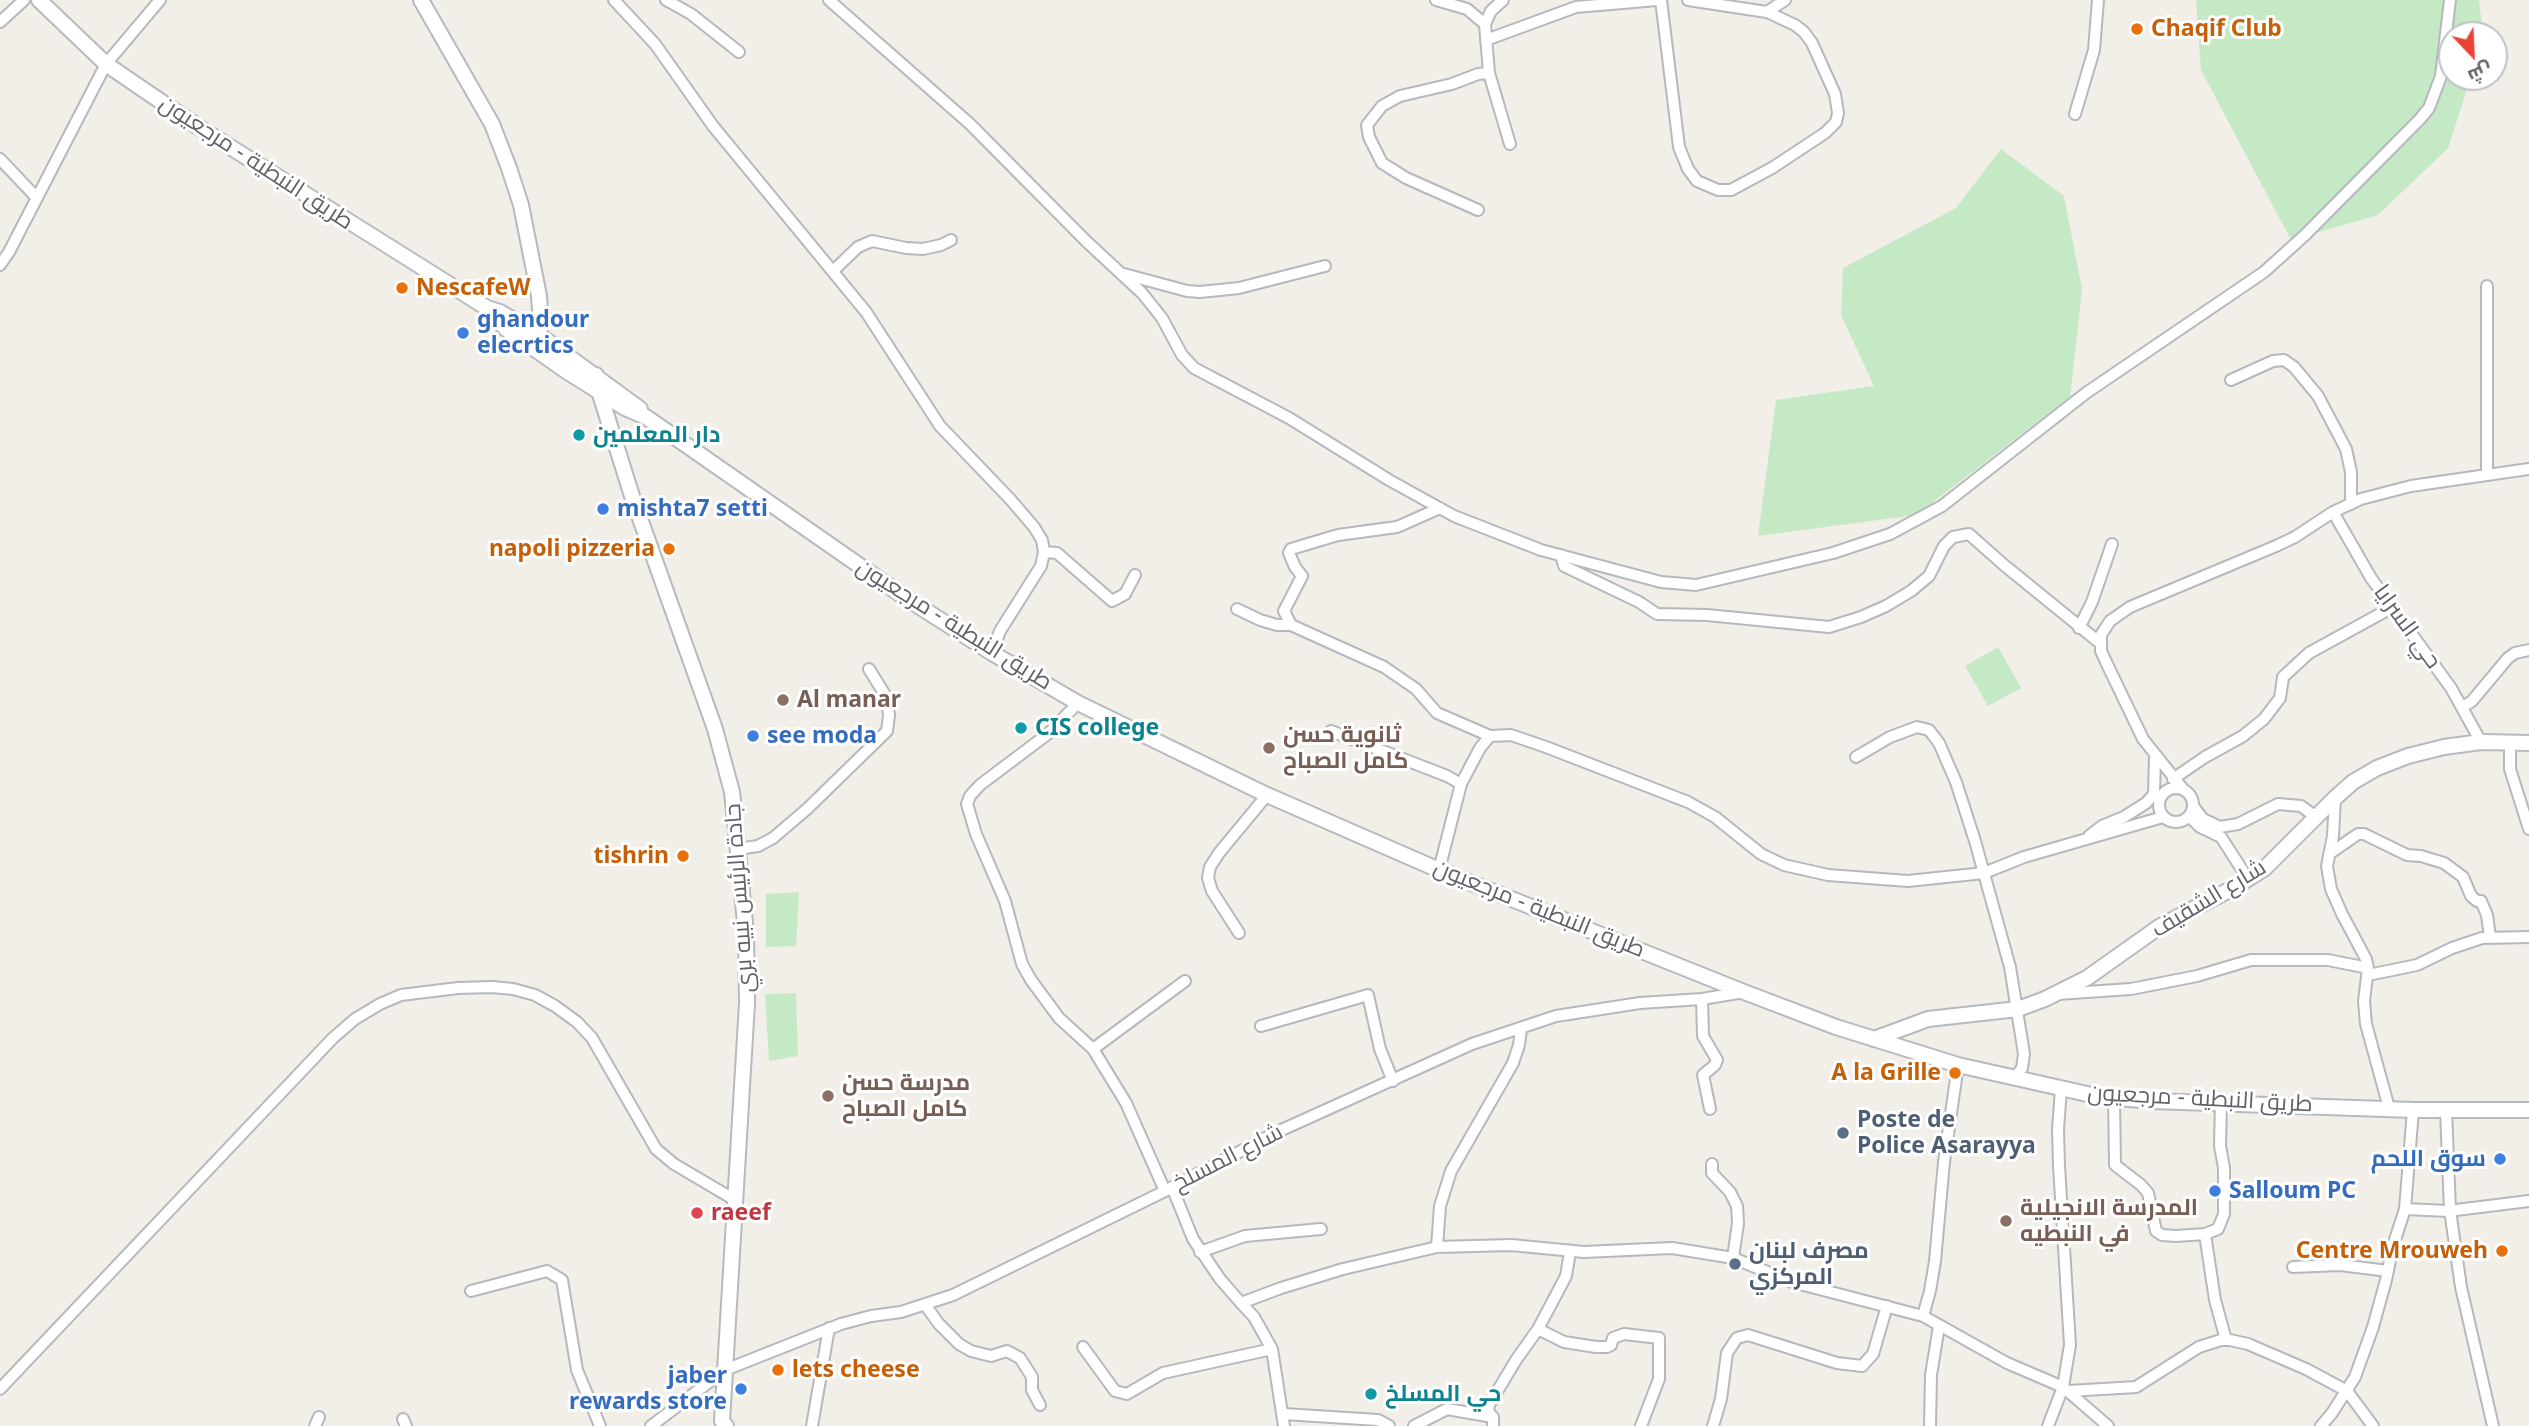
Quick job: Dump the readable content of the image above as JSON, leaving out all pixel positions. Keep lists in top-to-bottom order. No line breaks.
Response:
{"streets":{"main road":["طريق النبطية - مرجعيون","جادة الرئيس نبيه بري","شارع الشقيف"],"street":["حي السرايا","شارع المسلخ"]},"crossings":[["طريق النبطية - مرجعيون","جادة الرئيس نبيه بري"],["طريق النبطية - مرجعيون","شارع الشقيف"],["طريق النبطية - مرجعيون","شارع المسلخ"],["حي السرايا","شارع الشقيف"],["جادة الرئيس نبيه بري","شارع المسلخ"]],"places":["Chaqif Club","NescafeW","ghandour elecrtics","دار المعلمين","mishta7 setti","napoli pizzeria","Al manar","CIS college","see moda","ثانوية حسن كامل الصباح","tishrin","A la Grille","مدرسة حسن كامل الصباح","Poste de Police Asarayya","سوق اللحم","Salloum PC","raeef","المدرسة الانجيلية في النبطيه","Centre Mrouweh","مصرف لبنان المركزي","lets cheese","jaber rewards store","حي المسلخ"],"north":"bottom right"}
